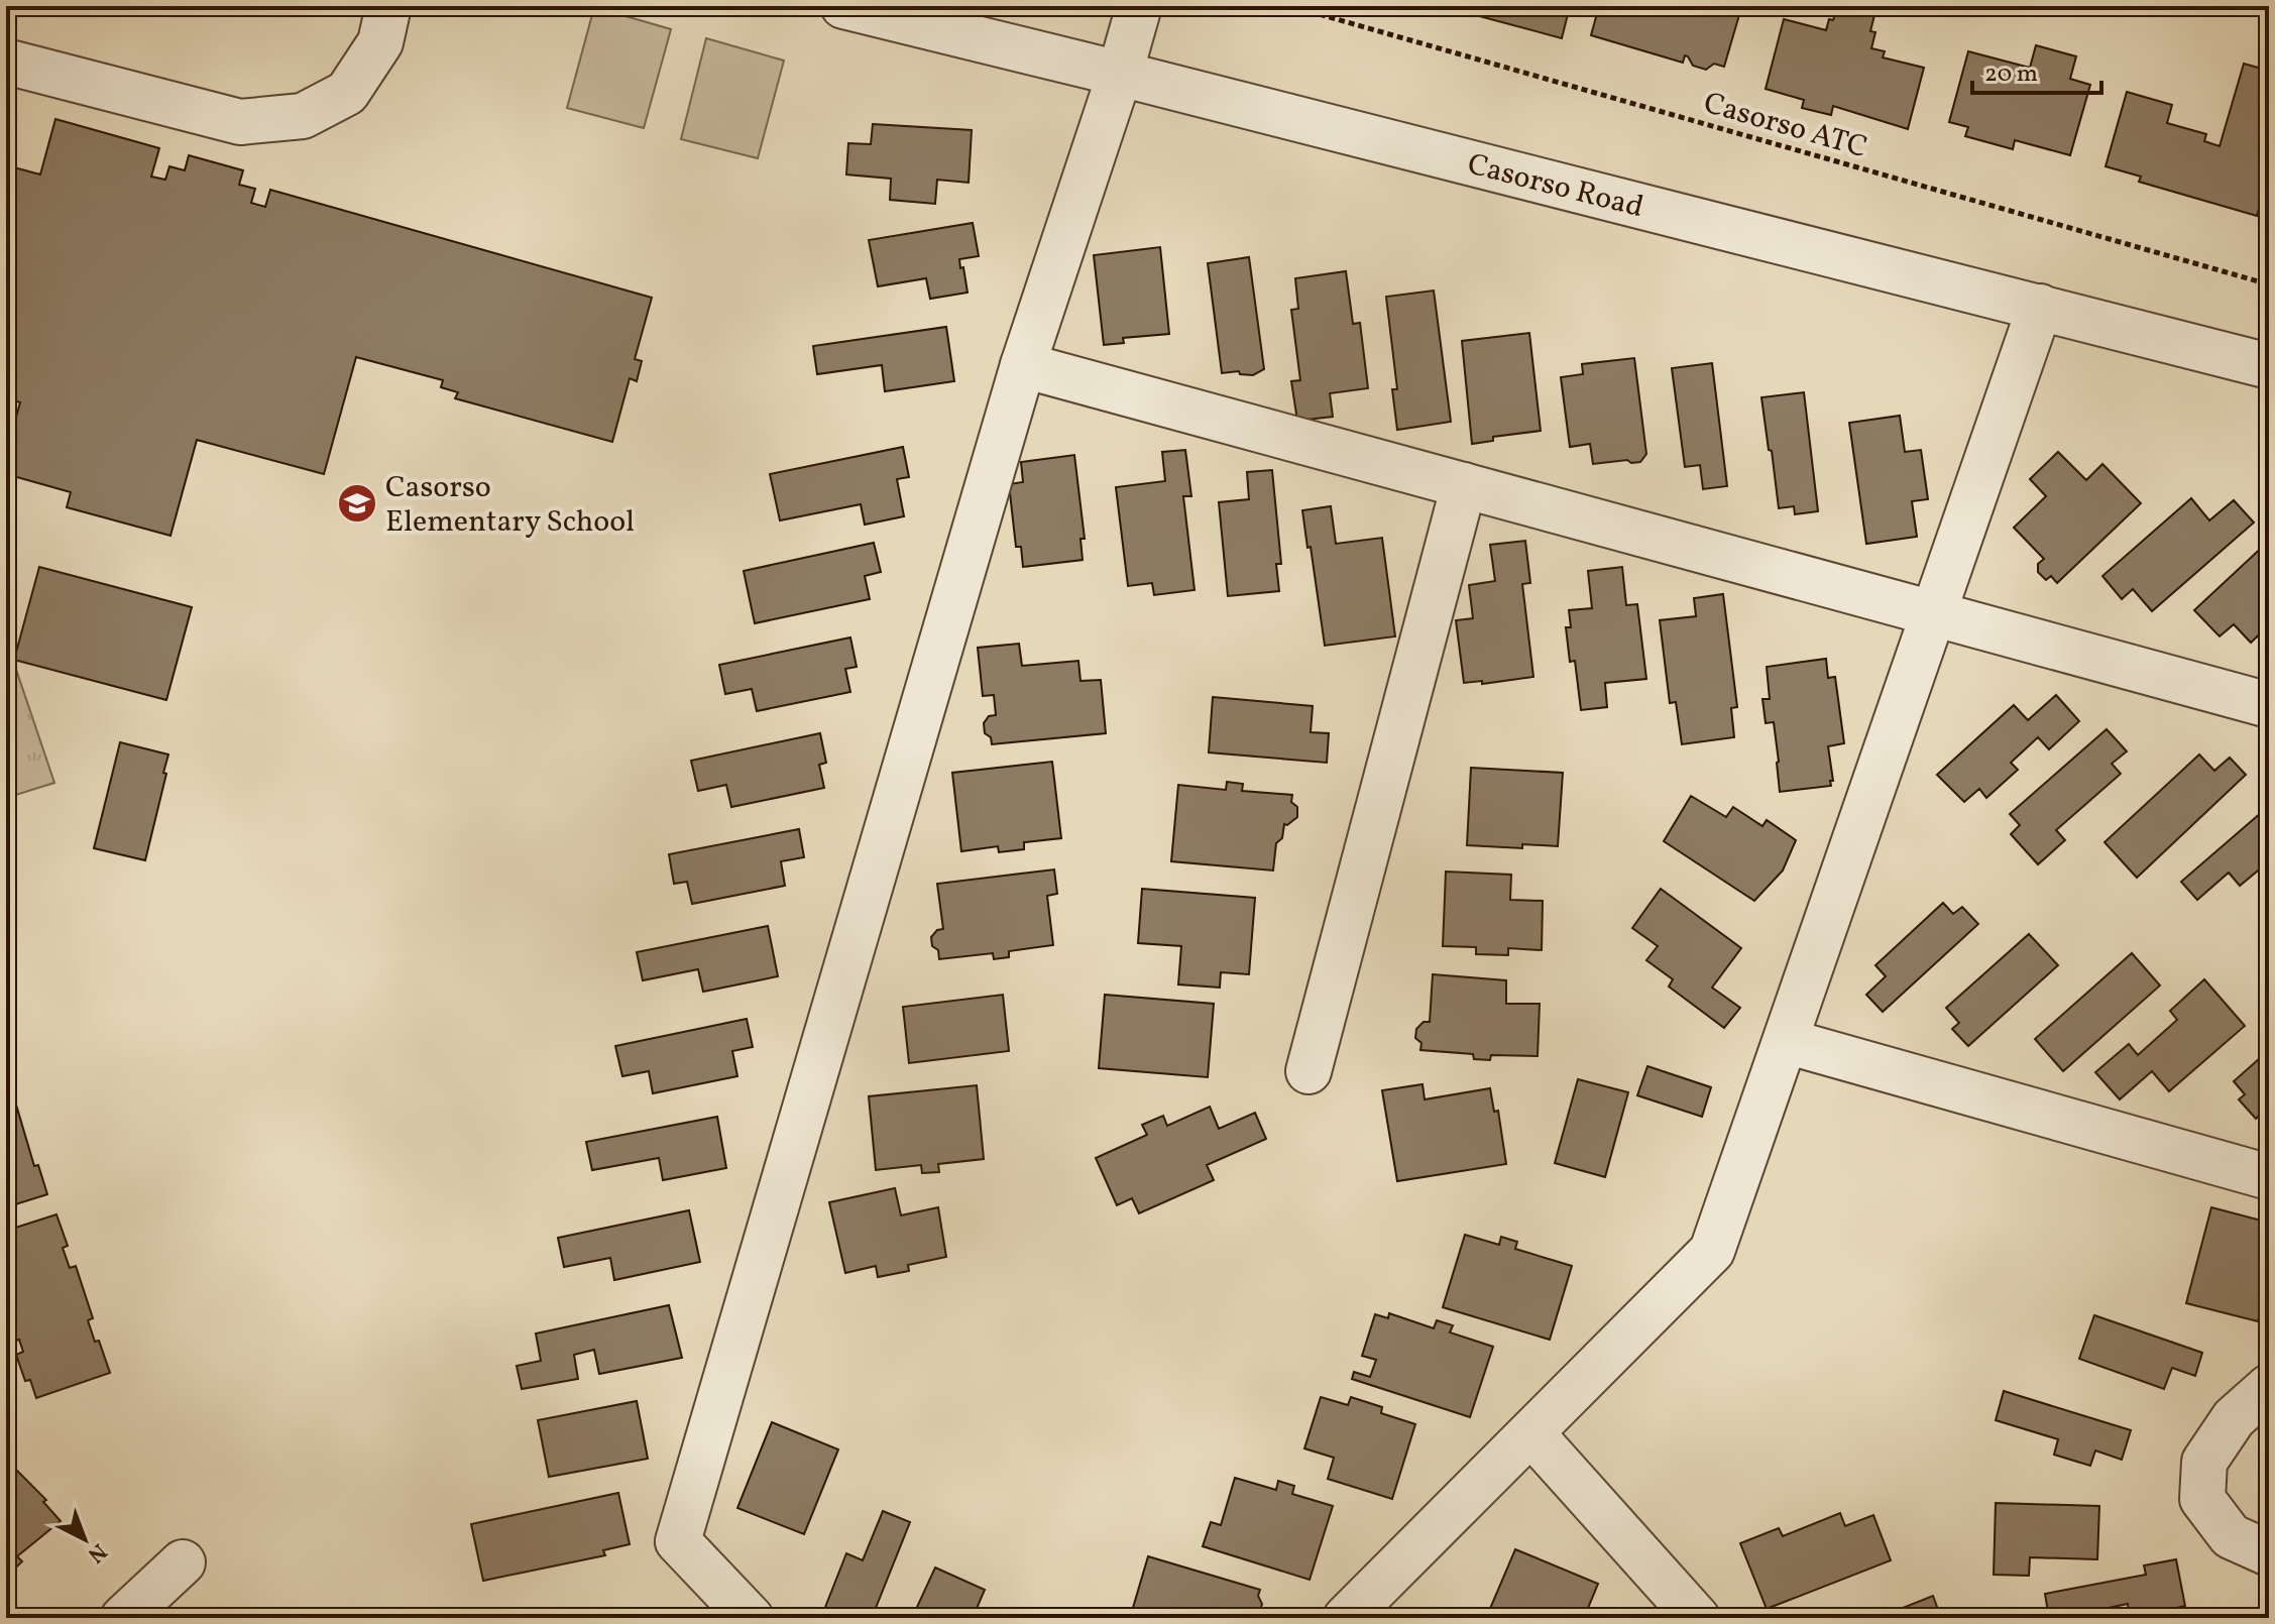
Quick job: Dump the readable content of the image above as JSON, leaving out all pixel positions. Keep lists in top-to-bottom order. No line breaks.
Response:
{"streets":{"street":["Casorso Road"],"path":["Casorso ATC"]},"places":{"school or university":["Casorso Elementary School"]},"scale_bar":"20 m","north":"bottom right"}
